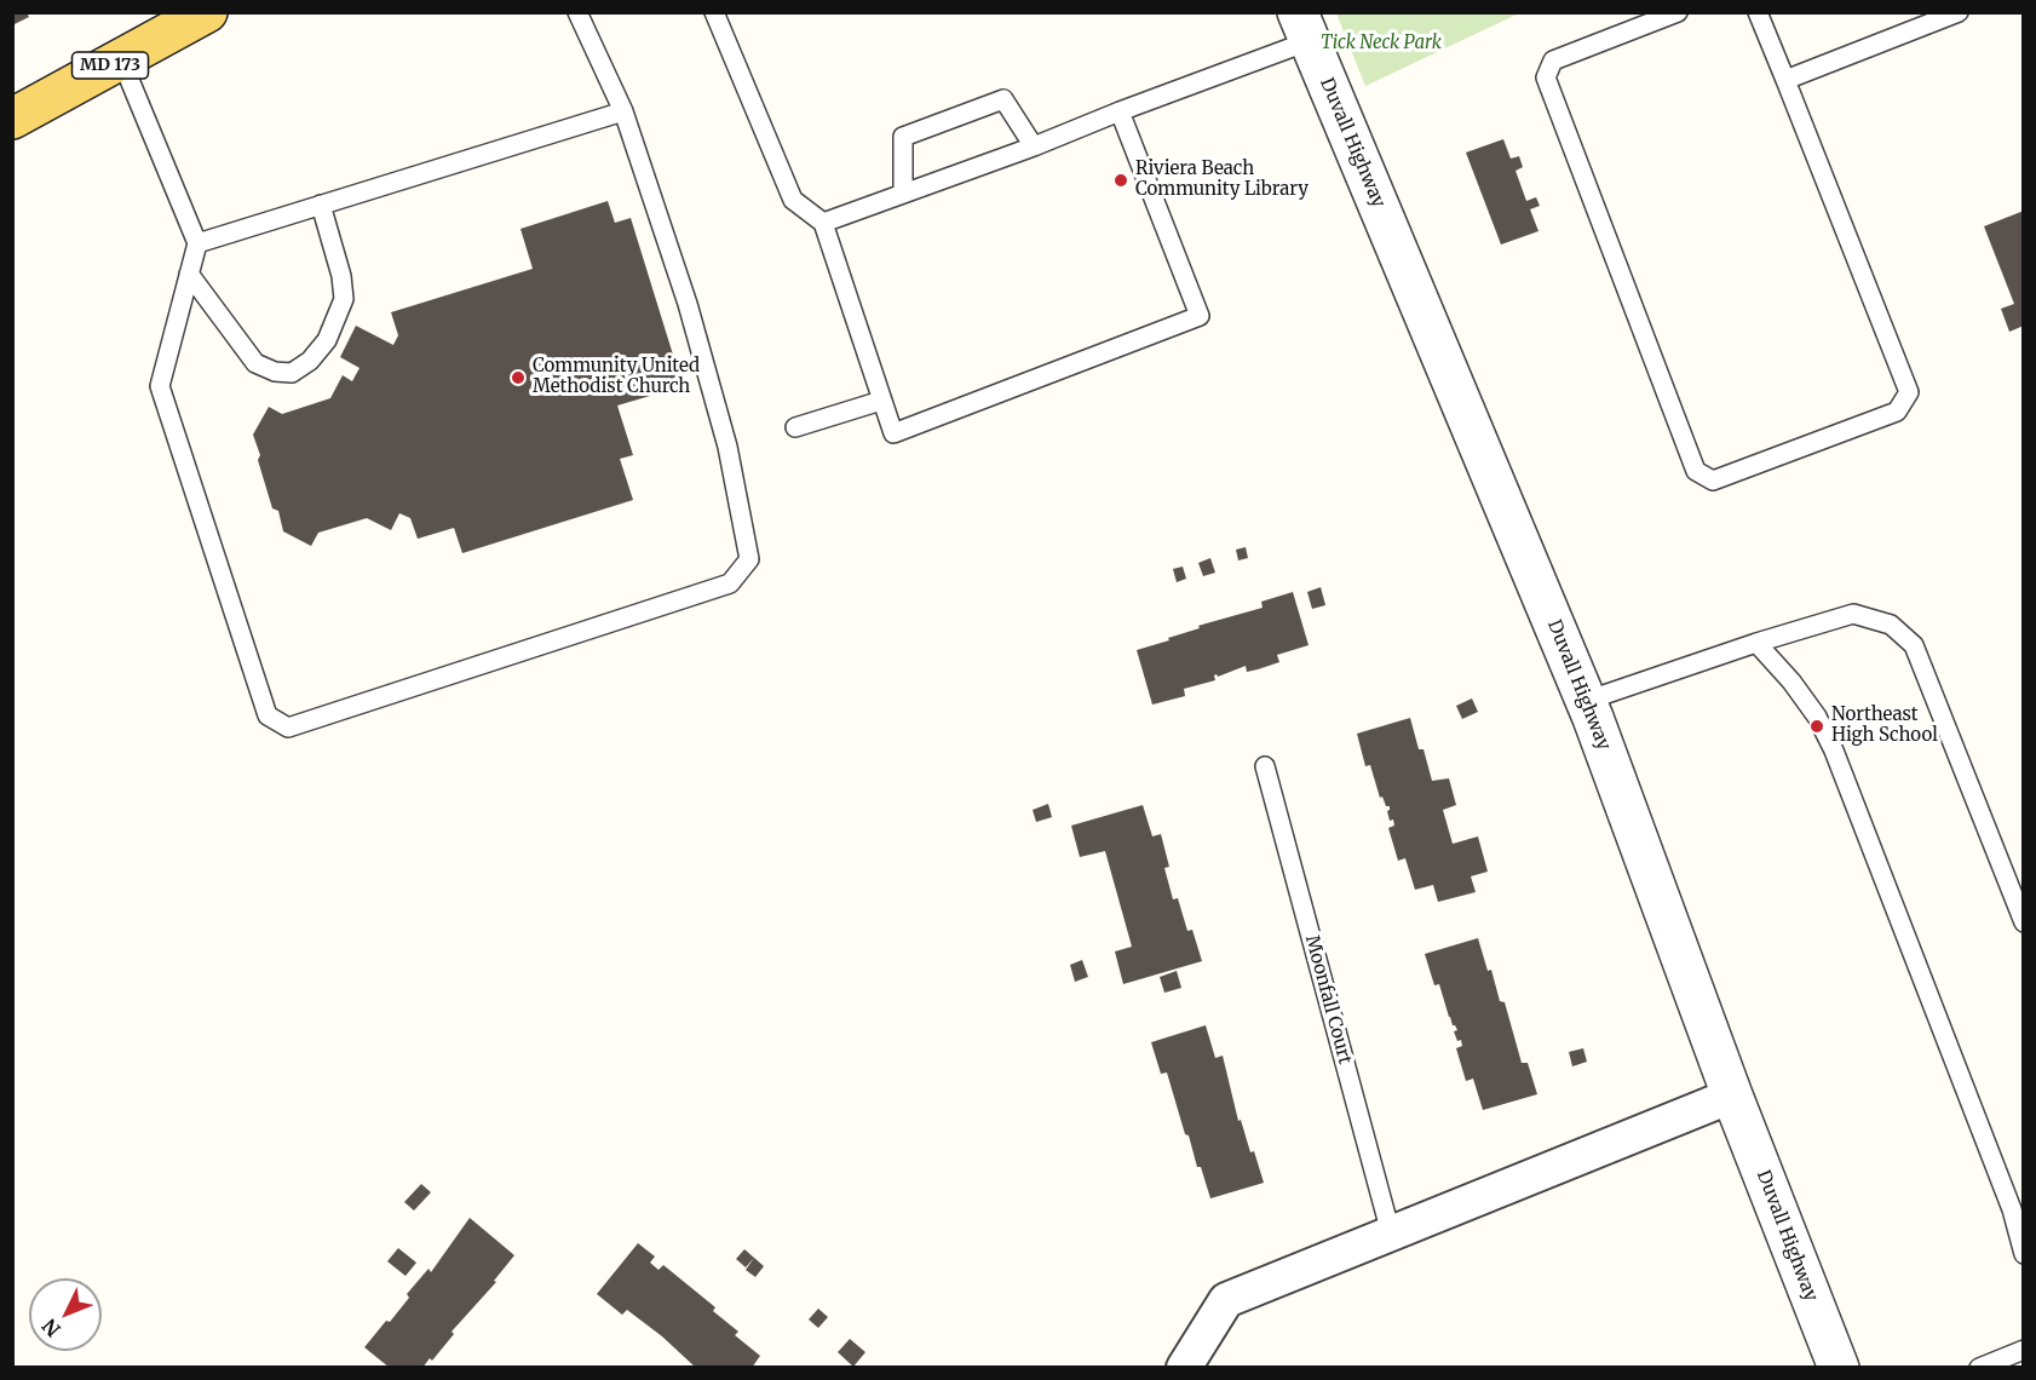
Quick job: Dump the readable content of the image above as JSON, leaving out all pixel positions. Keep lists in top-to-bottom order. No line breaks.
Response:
{"streets":{"main road":["MD 173"],"street":["Duvall Highway"],"lane":["Moonfall Court"]},"parks":["Tick Neck Park"],"places":["Riviera Beach Community Library","Community United Methodist Church","Northeast High School"],"north":"bottom left"}
